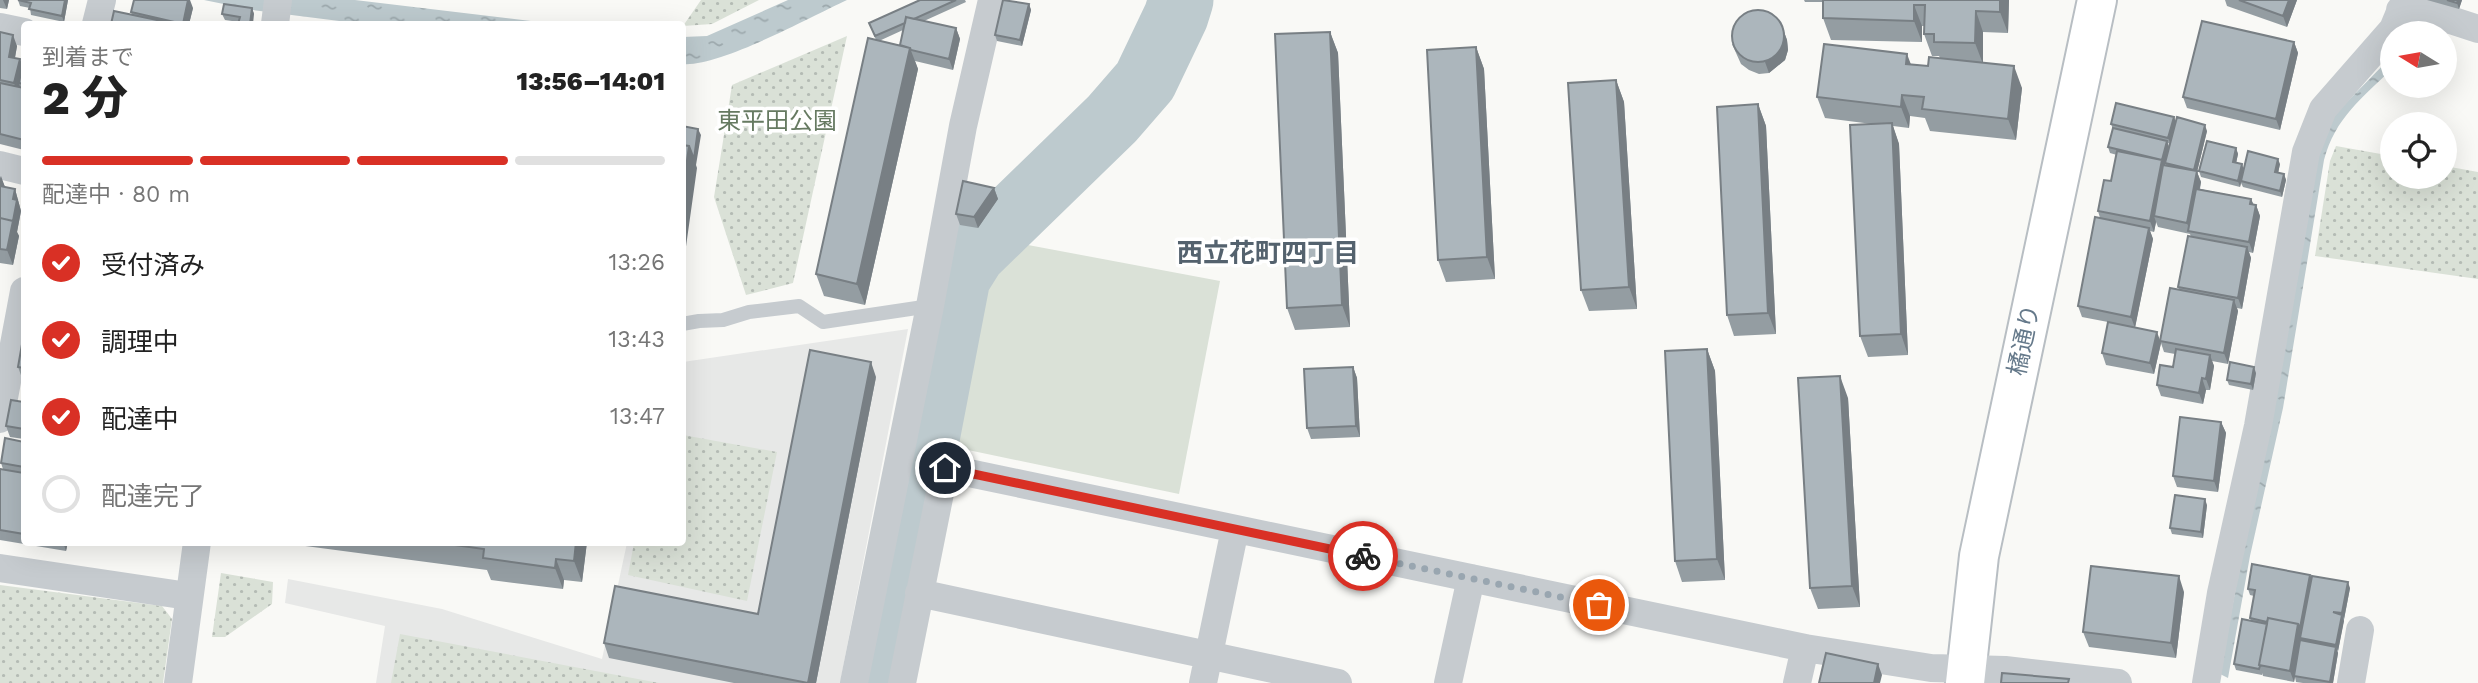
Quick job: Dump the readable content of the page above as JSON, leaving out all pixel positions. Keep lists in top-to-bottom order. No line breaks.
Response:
{"streets":{"street":["橘通り"]},"districts":["西立花町四丁目"],"parks":["東平田公園"],"north":"left","page":{"heading":["2 分","到着まで","13:56–14:01"],"bar":"配達中 · 80 m","list":[["受付済み","13:26"],["調理中","13:43"],["配達中","13:47"],"配達完了"]}}
